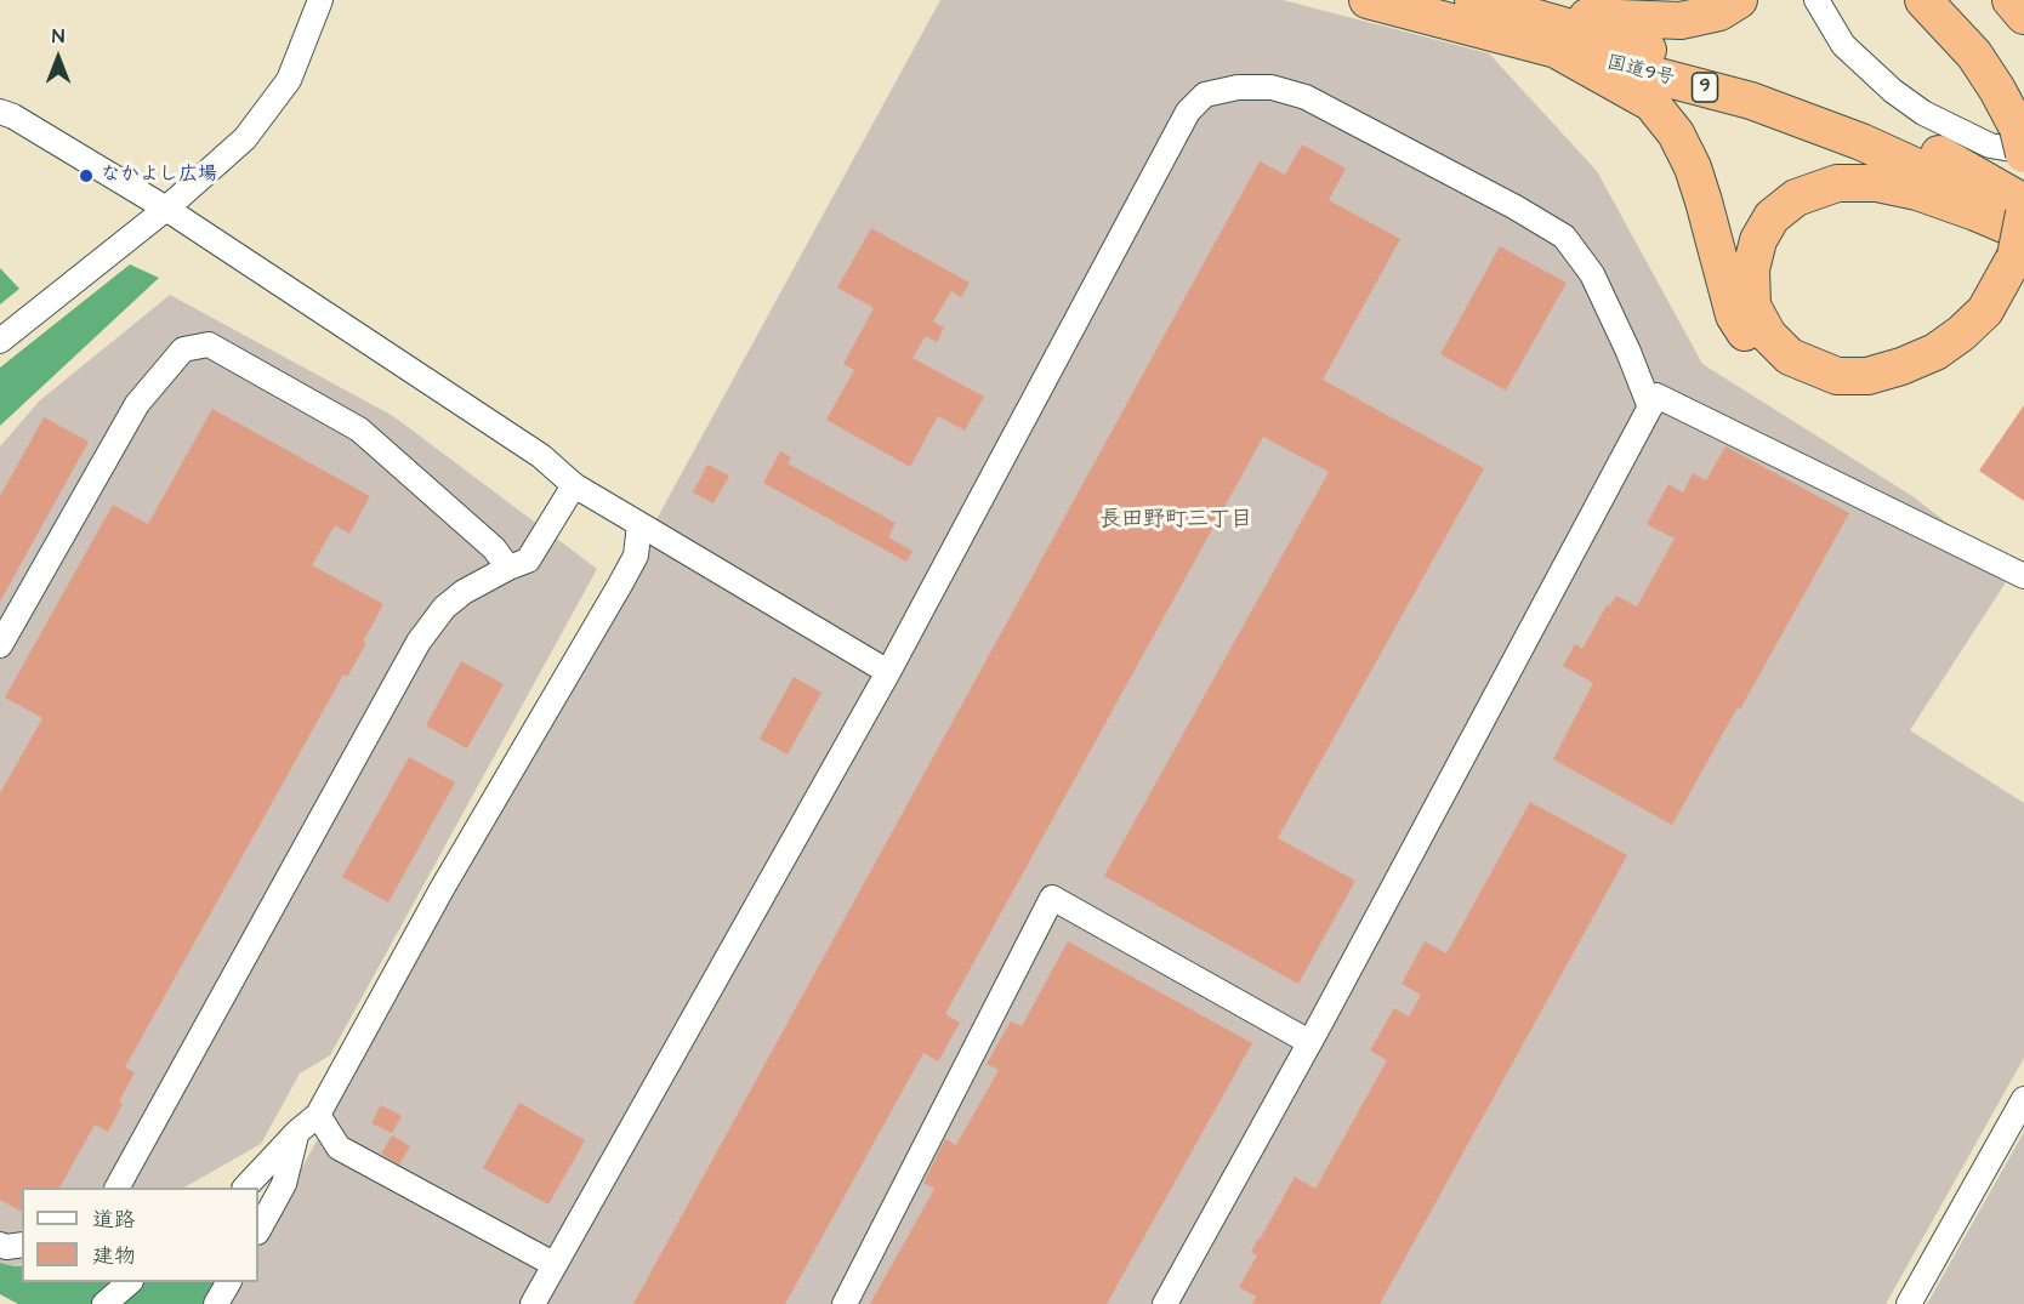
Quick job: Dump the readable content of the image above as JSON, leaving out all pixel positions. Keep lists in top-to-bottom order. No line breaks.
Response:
{"streets":{"highway":["国道9号","9"]},"districts":["長田野町三丁目"],"places":["なかよし広場"],"legend":["道路","建物"],"north":"top"}
